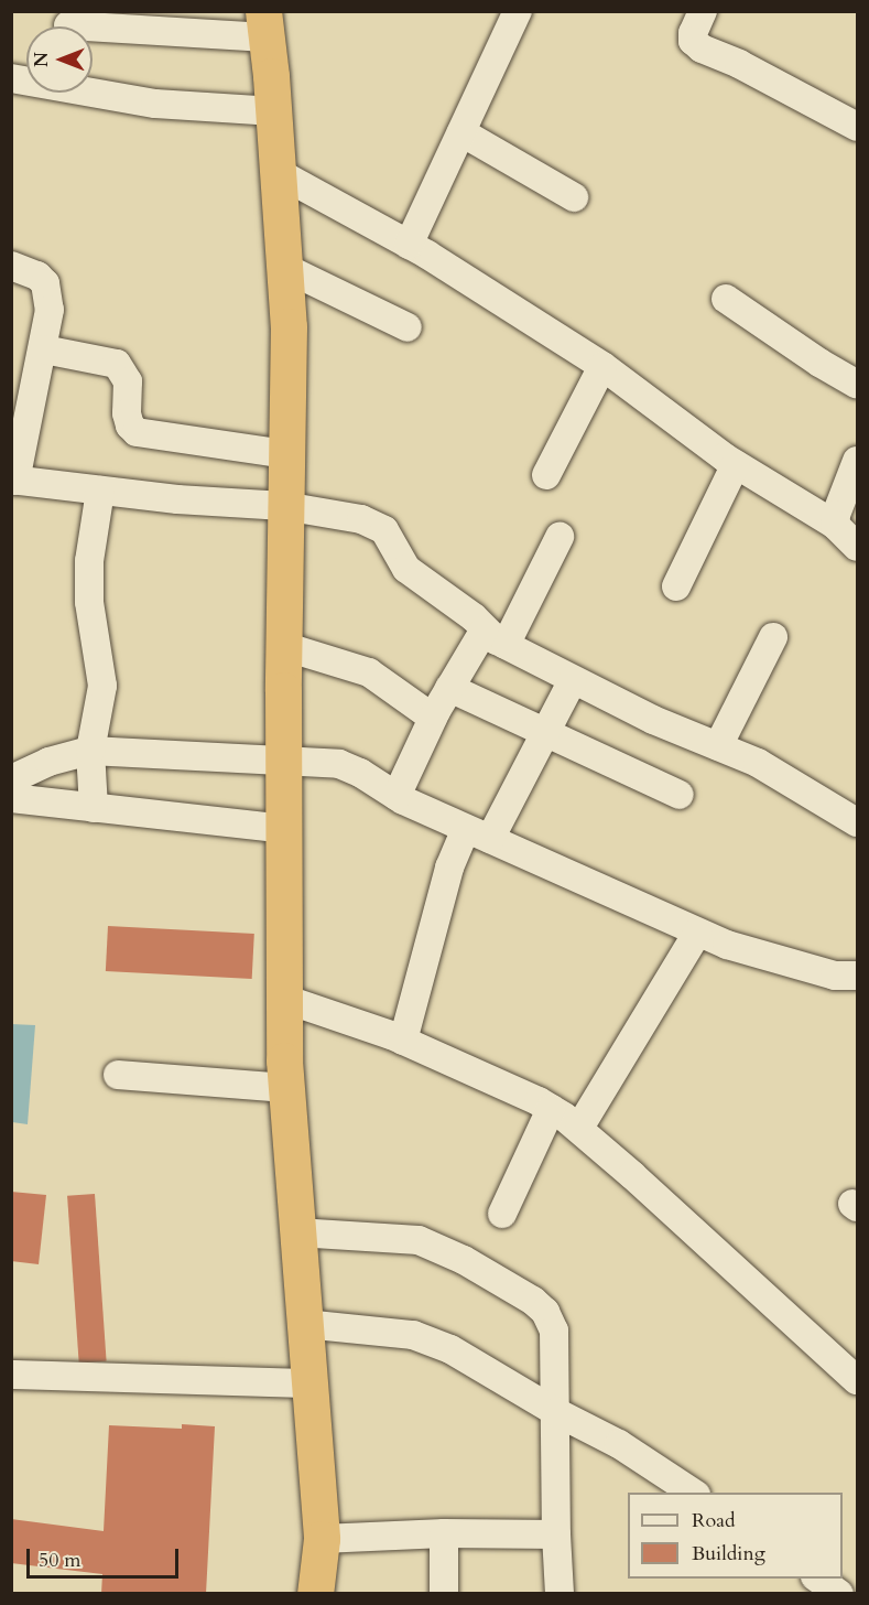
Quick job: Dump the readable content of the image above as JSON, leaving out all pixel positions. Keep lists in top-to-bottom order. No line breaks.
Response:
{"legend":["Road","Building"],"scale_bar":"50 m","north":"left"}
